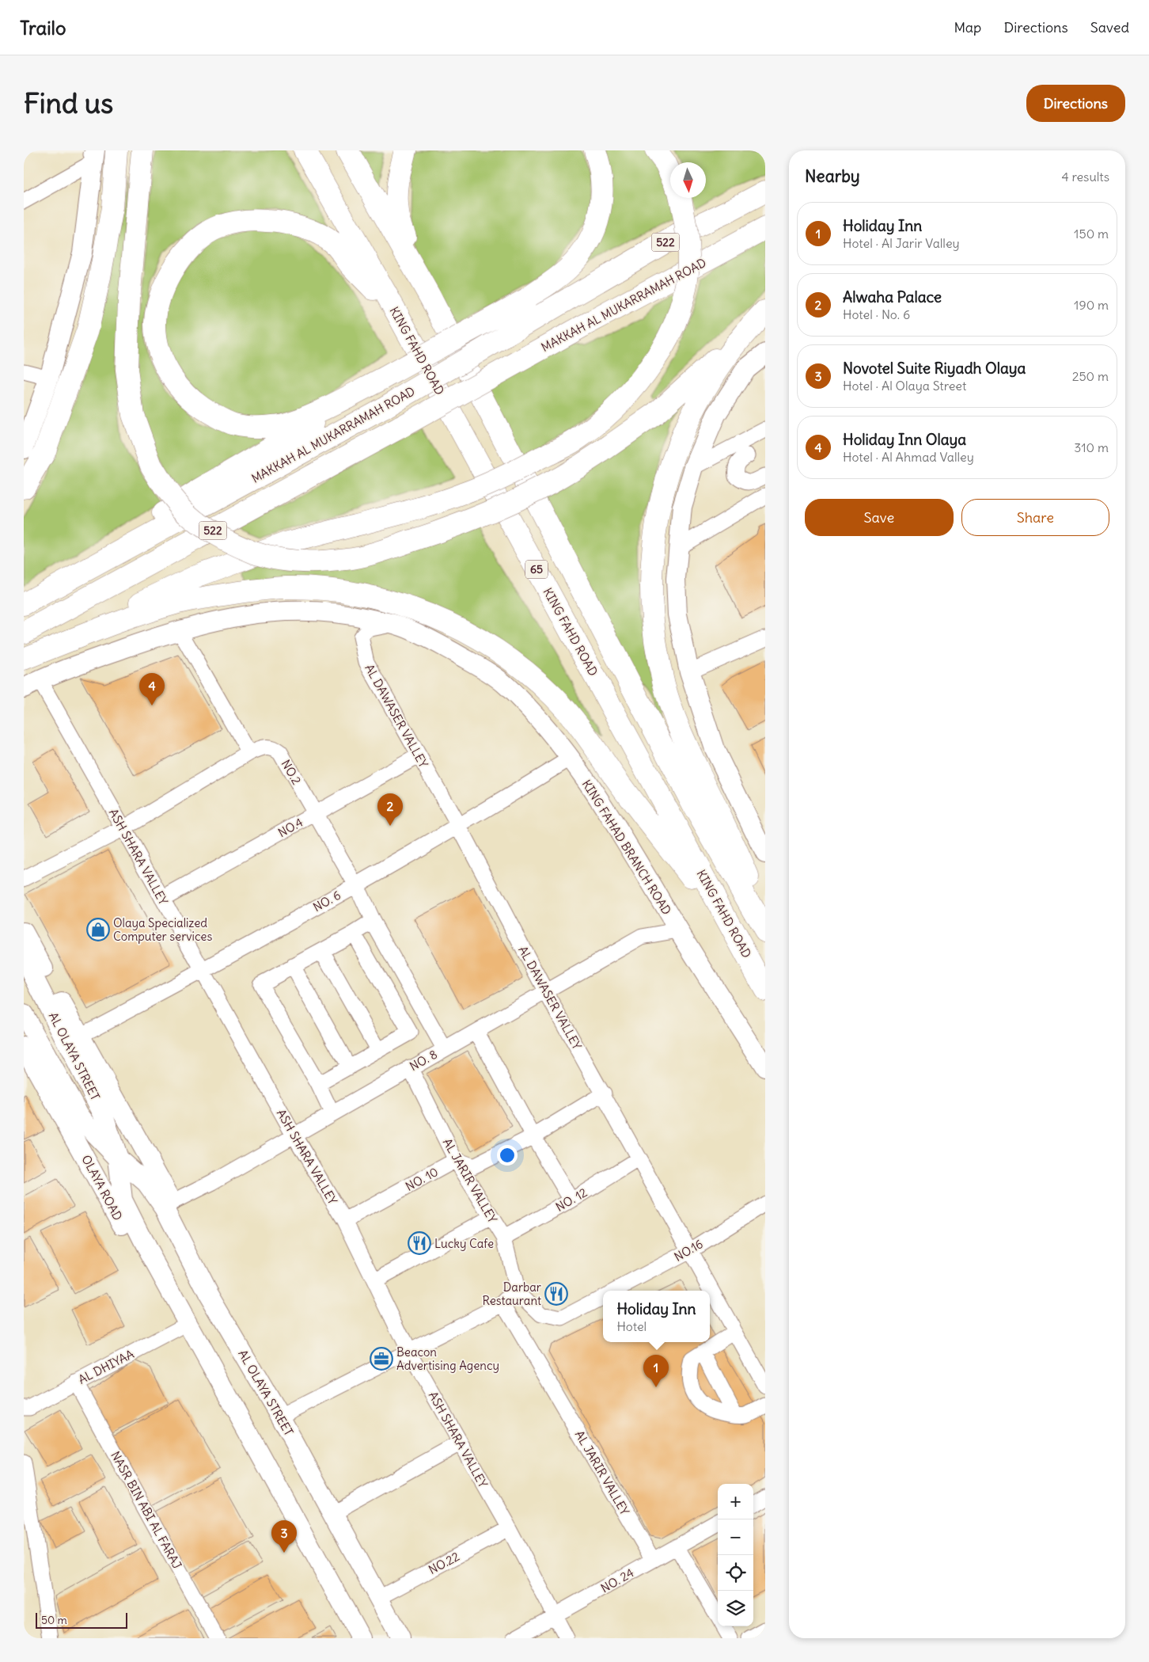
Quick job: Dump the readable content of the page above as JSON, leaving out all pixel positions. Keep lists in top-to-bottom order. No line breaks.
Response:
{"streets":{"highway":["522","MAKKAH AL MUKARRAMAH ROAD","KING FAHD ROAD","65"],"main road":["KING FAHAD BRANCH ROAD","AL OLAYA STREET","OLAYA ROAD"],"street":["AL DAWASER VALLEY","NO.2","NO.4","ASH SHARA VALLEY","NO. 6","NO. 8","NO. 10","AL JARIR VALLEY","NO. 12","NO.16","AL DHIYAA","NASR BIN ABI AL FARAJ","NO.22","NO. 24"]},"crossings":[["AL DAWASER VALLEY","NO.4"],["AL DAWASER VALLEY","KING FAHAD BRANCH ROAD"],["AL DAWASER VALLEY","NO. 6"],["AL DAWASER VALLEY","NO. 8"],["AL DAWASER VALLEY","NO. 12"],["AL DAWASER VALLEY","NO.16"],["NO.2","NO.4"],["NO.2","ASH SHARA VALLEY"],["NO.2","NO. 6"],["NO.2","NO. 8"],["NO.4","ASH SHARA VALLEY"],["KING FAHAD BRANCH ROAD","ASH SHARA VALLEY"],["KING FAHAD BRANCH ROAD","NO. 6"],["KING FAHAD BRANCH ROAD","NO. 8"],["ASH SHARA VALLEY","NO. 6"],["ASH SHARA VALLEY","NO. 8"],["ASH SHARA VALLEY","NO. 10"],["ASH SHARA VALLEY","NO.22"],["ASH SHARA VALLEY","NO. 24"],["AL OLAYA STREET","OLAYA ROAD"],["AL OLAYA STREET","AL DHIYAA"],["AL OLAYA STREET","NO.22"],["NO. 8","AL JARIR VALLEY"],["NO. 10","AL JARIR VALLEY"],["AL JARIR VALLEY","NO. 12"],["AL JARIR VALLEY","NO. 24"],["OLAYA ROAD","AL DHIYAA"],["AL DHIYAA","NASR BIN ABI AL FARAJ"]],"places":{"shop":["Olaya Specialized Computer services"],"restaurant":["Lucky Cafe","Darbar Restaurant"],"office":["Beacon Advertising Agency"]},"scale_bar":"50 m","north":"bottom","page":{"header":"Trailo","nav":["Map","Directions","Saved"],"buttons":["Directions",["Save","Share"]],"title":"Find us","heading":["Nearby","4 results"],"list":[{"mark":"1","name":"Holiday Inn","note":"Hotel · Al Jarir Valley","value":"150 m"},{"mark":"2","name":"Alwaha Palace","note":"Hotel · No. 6","value":"190 m"},{"mark":"3","name":"Novotel Suite Riyadh Olaya","note":"Hotel · Al Olaya Street","value":"250 m"},{"mark":"4","name":"Holiday Inn Olaya","note":"Hotel · Al Ahmad Valley","value":"310 m"}],"pins":["4","2","1","3"],"popup":["Holiday Inn","Hotel"],"map_buttons":["+","−"],"scale":"50 m"}}
